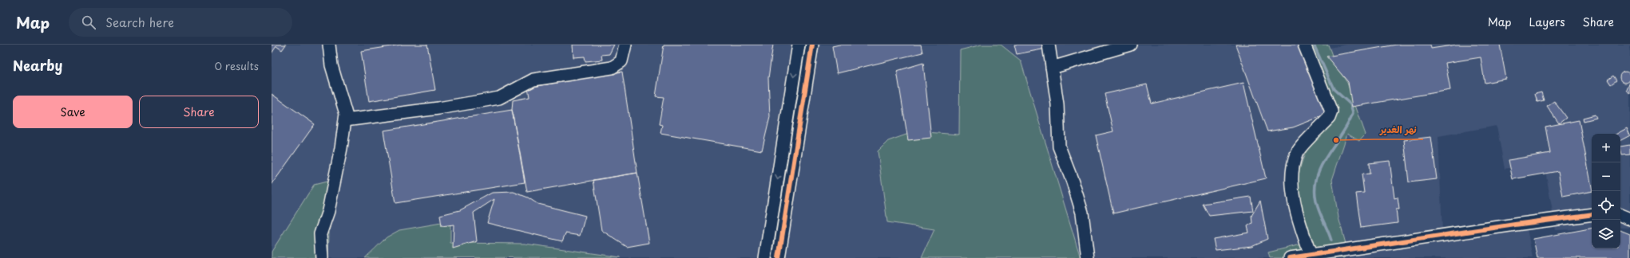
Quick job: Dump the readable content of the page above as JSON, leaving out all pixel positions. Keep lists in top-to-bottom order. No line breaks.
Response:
{"places":["نهر الغدير"],"page":{"header":"Map","search":"Search here","nav":["Map","Layers","Share"],"heading":["Nearby","0 results"],"buttons":["Save","Share"],"map_buttons":["+","−"]}}
